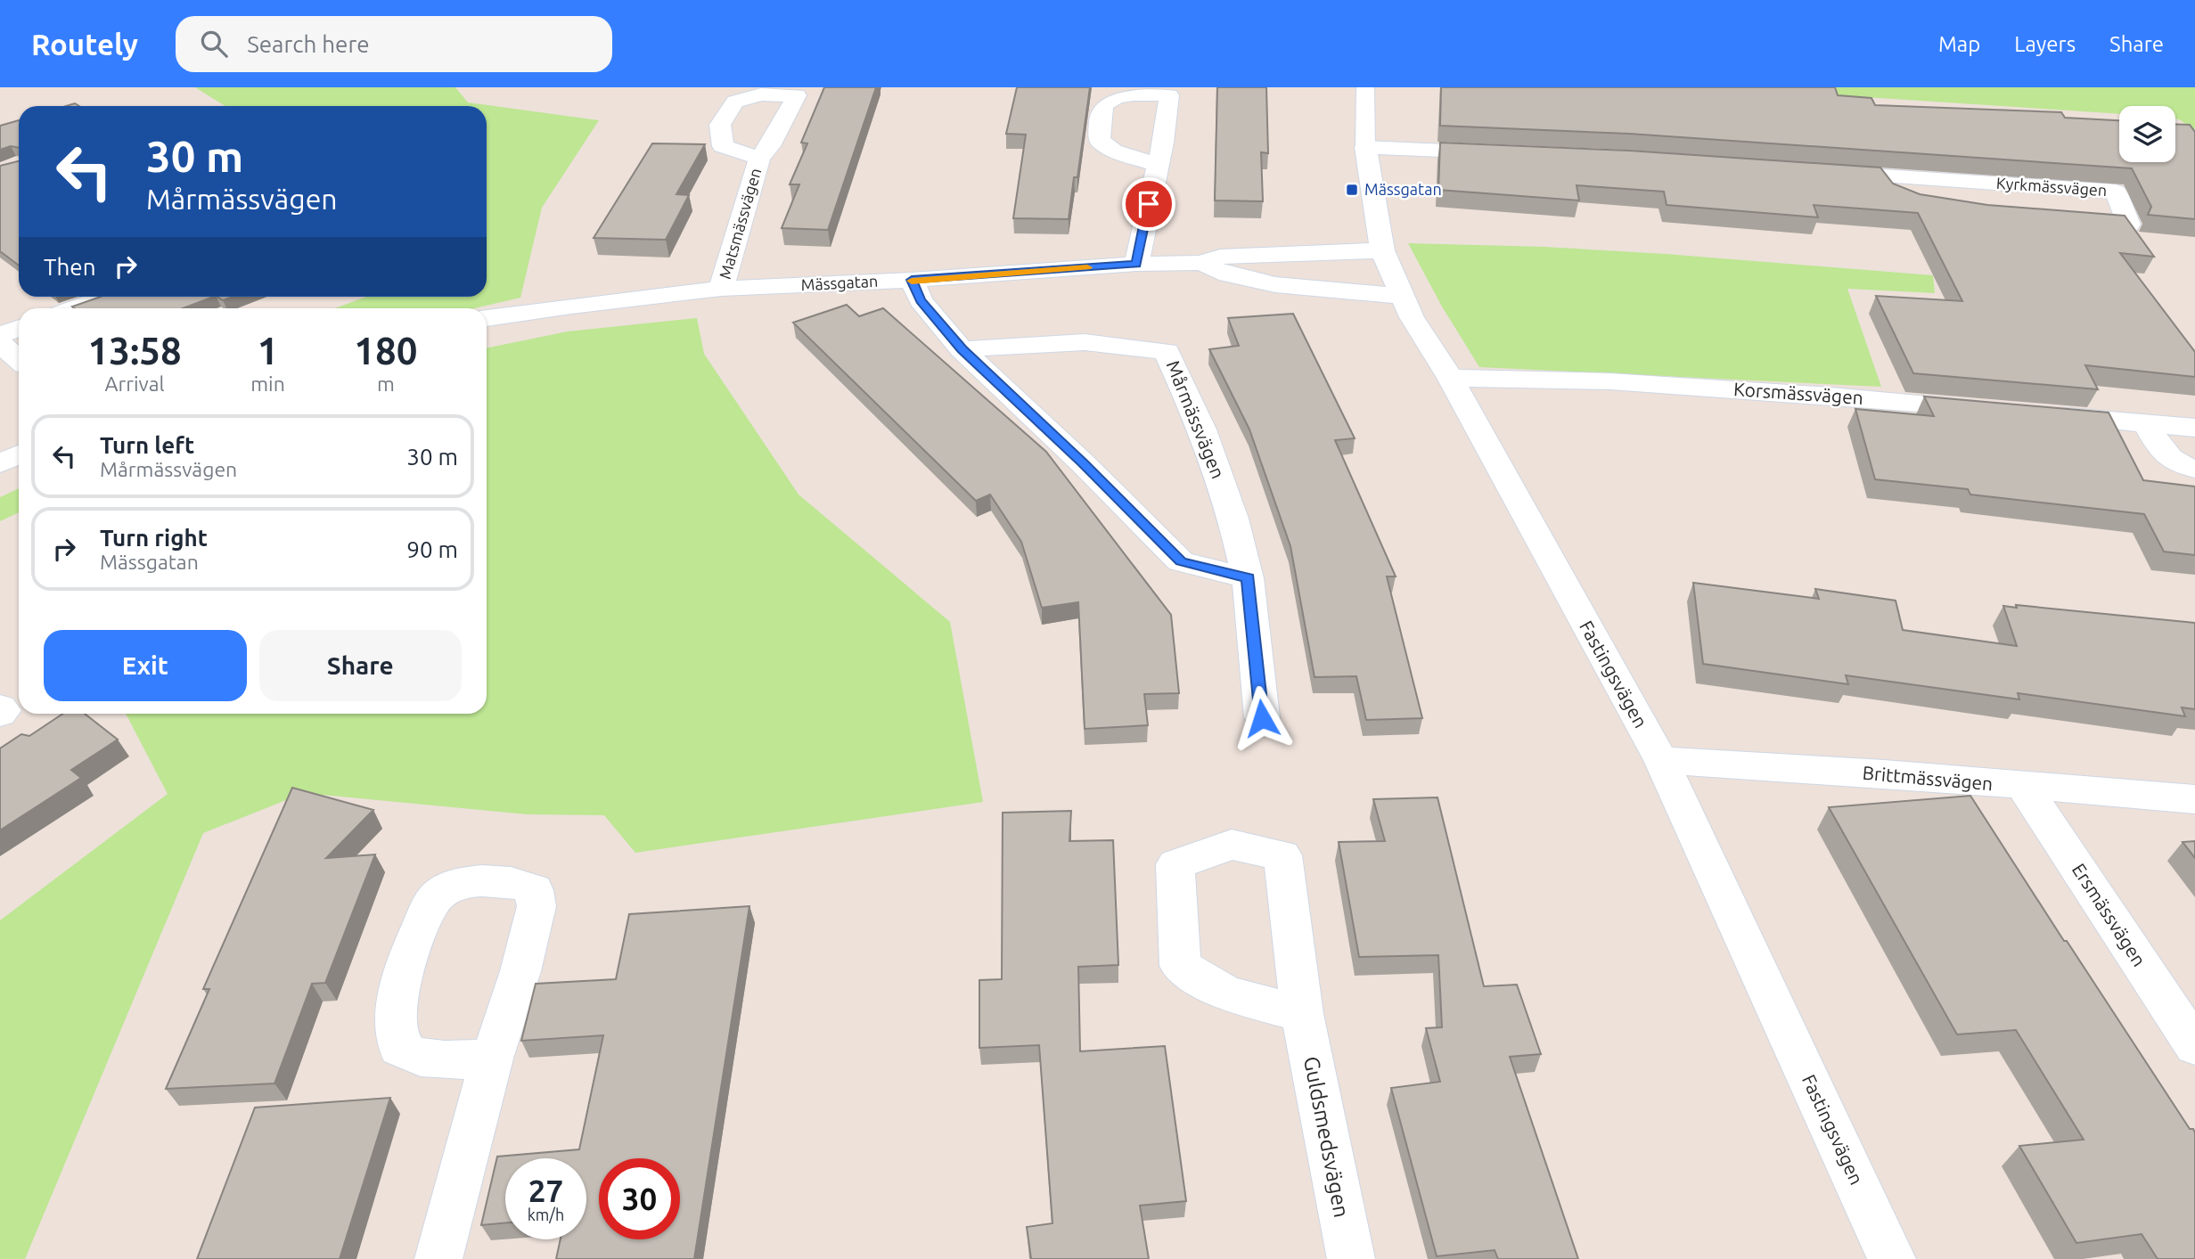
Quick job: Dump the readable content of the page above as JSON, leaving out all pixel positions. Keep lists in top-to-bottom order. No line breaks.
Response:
{"streets":{"street":["Kyrkmässvägen","Matsmässvägen","Mässgatan","Korsmässvägen","Mårmässvägen","Fastingsvägen","Brittmässvägen","Ersmässvägen","Guldsmedsvägen"]},"crossings":[["Matsmässvägen","Mässgatan"],["Mässgatan","Fastingsvägen"],["Korsmässvägen","Fastingsvägen"],["Fastingsvägen","Brittmässvägen"],["Brittmässvägen","Ersmässvägen"]],"places":{"transit":["Mässgatan"]},"page":{"header":"Routely","search":"Search here","nav":["Map","Layers","Share"],"turn":["30 m","Mårmässvägen"],"then":"Then","eta":["13:58","Arrival","1","min","180","m"],"list":[{"name":"Turn left","note":"Mårmässvägen","value":"30 m"},{"name":"Turn right","note":"Mässgatan","value":"90 m"}],"buttons":["Exit","Share"],"speed":"27 km/h","limit":"30"}}
